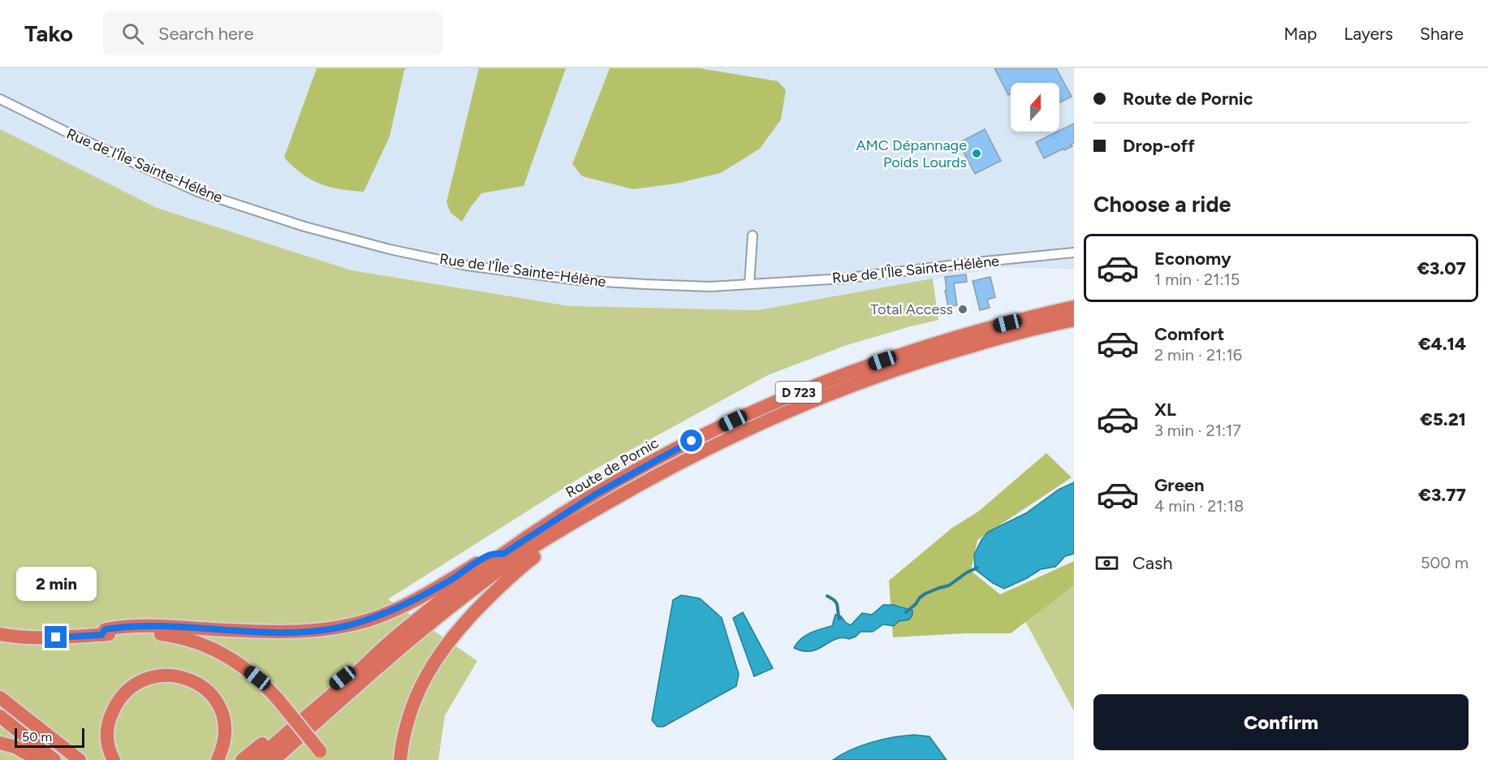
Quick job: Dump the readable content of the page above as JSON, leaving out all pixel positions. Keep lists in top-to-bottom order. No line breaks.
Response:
{"streets":{"highway":["D 723","Route de Pornic"],"street":["Rue de l'Île Sainte-Hélène"]},"crossings":[["D 723","Route de Pornic"]],"places":["AMC Dépannage Poids Lourds","Total Access"],"scale_bar":"50 m","north":"top","page":{"header":"Tako","search":"Search here","nav":["Map","Layers","Share"],"banner":["Route de Pornic","Drop-off"],"heading":"Choose a ride","list":[{"name":"Economy","note":"1 min · 21:15","value":"€3.07"},{"name":"Comfort","note":"2 min · 21:16","value":"€4.14"},{"name":"XL","note":"3 min · 21:17","value":"€5.21"},{"name":"Green","note":"4 min · 21:18","value":"€3.77"}],"pay":["Cash","500 m"],"bubble":"2 min","buttons":"Confirm","scale":"50 m"}}
